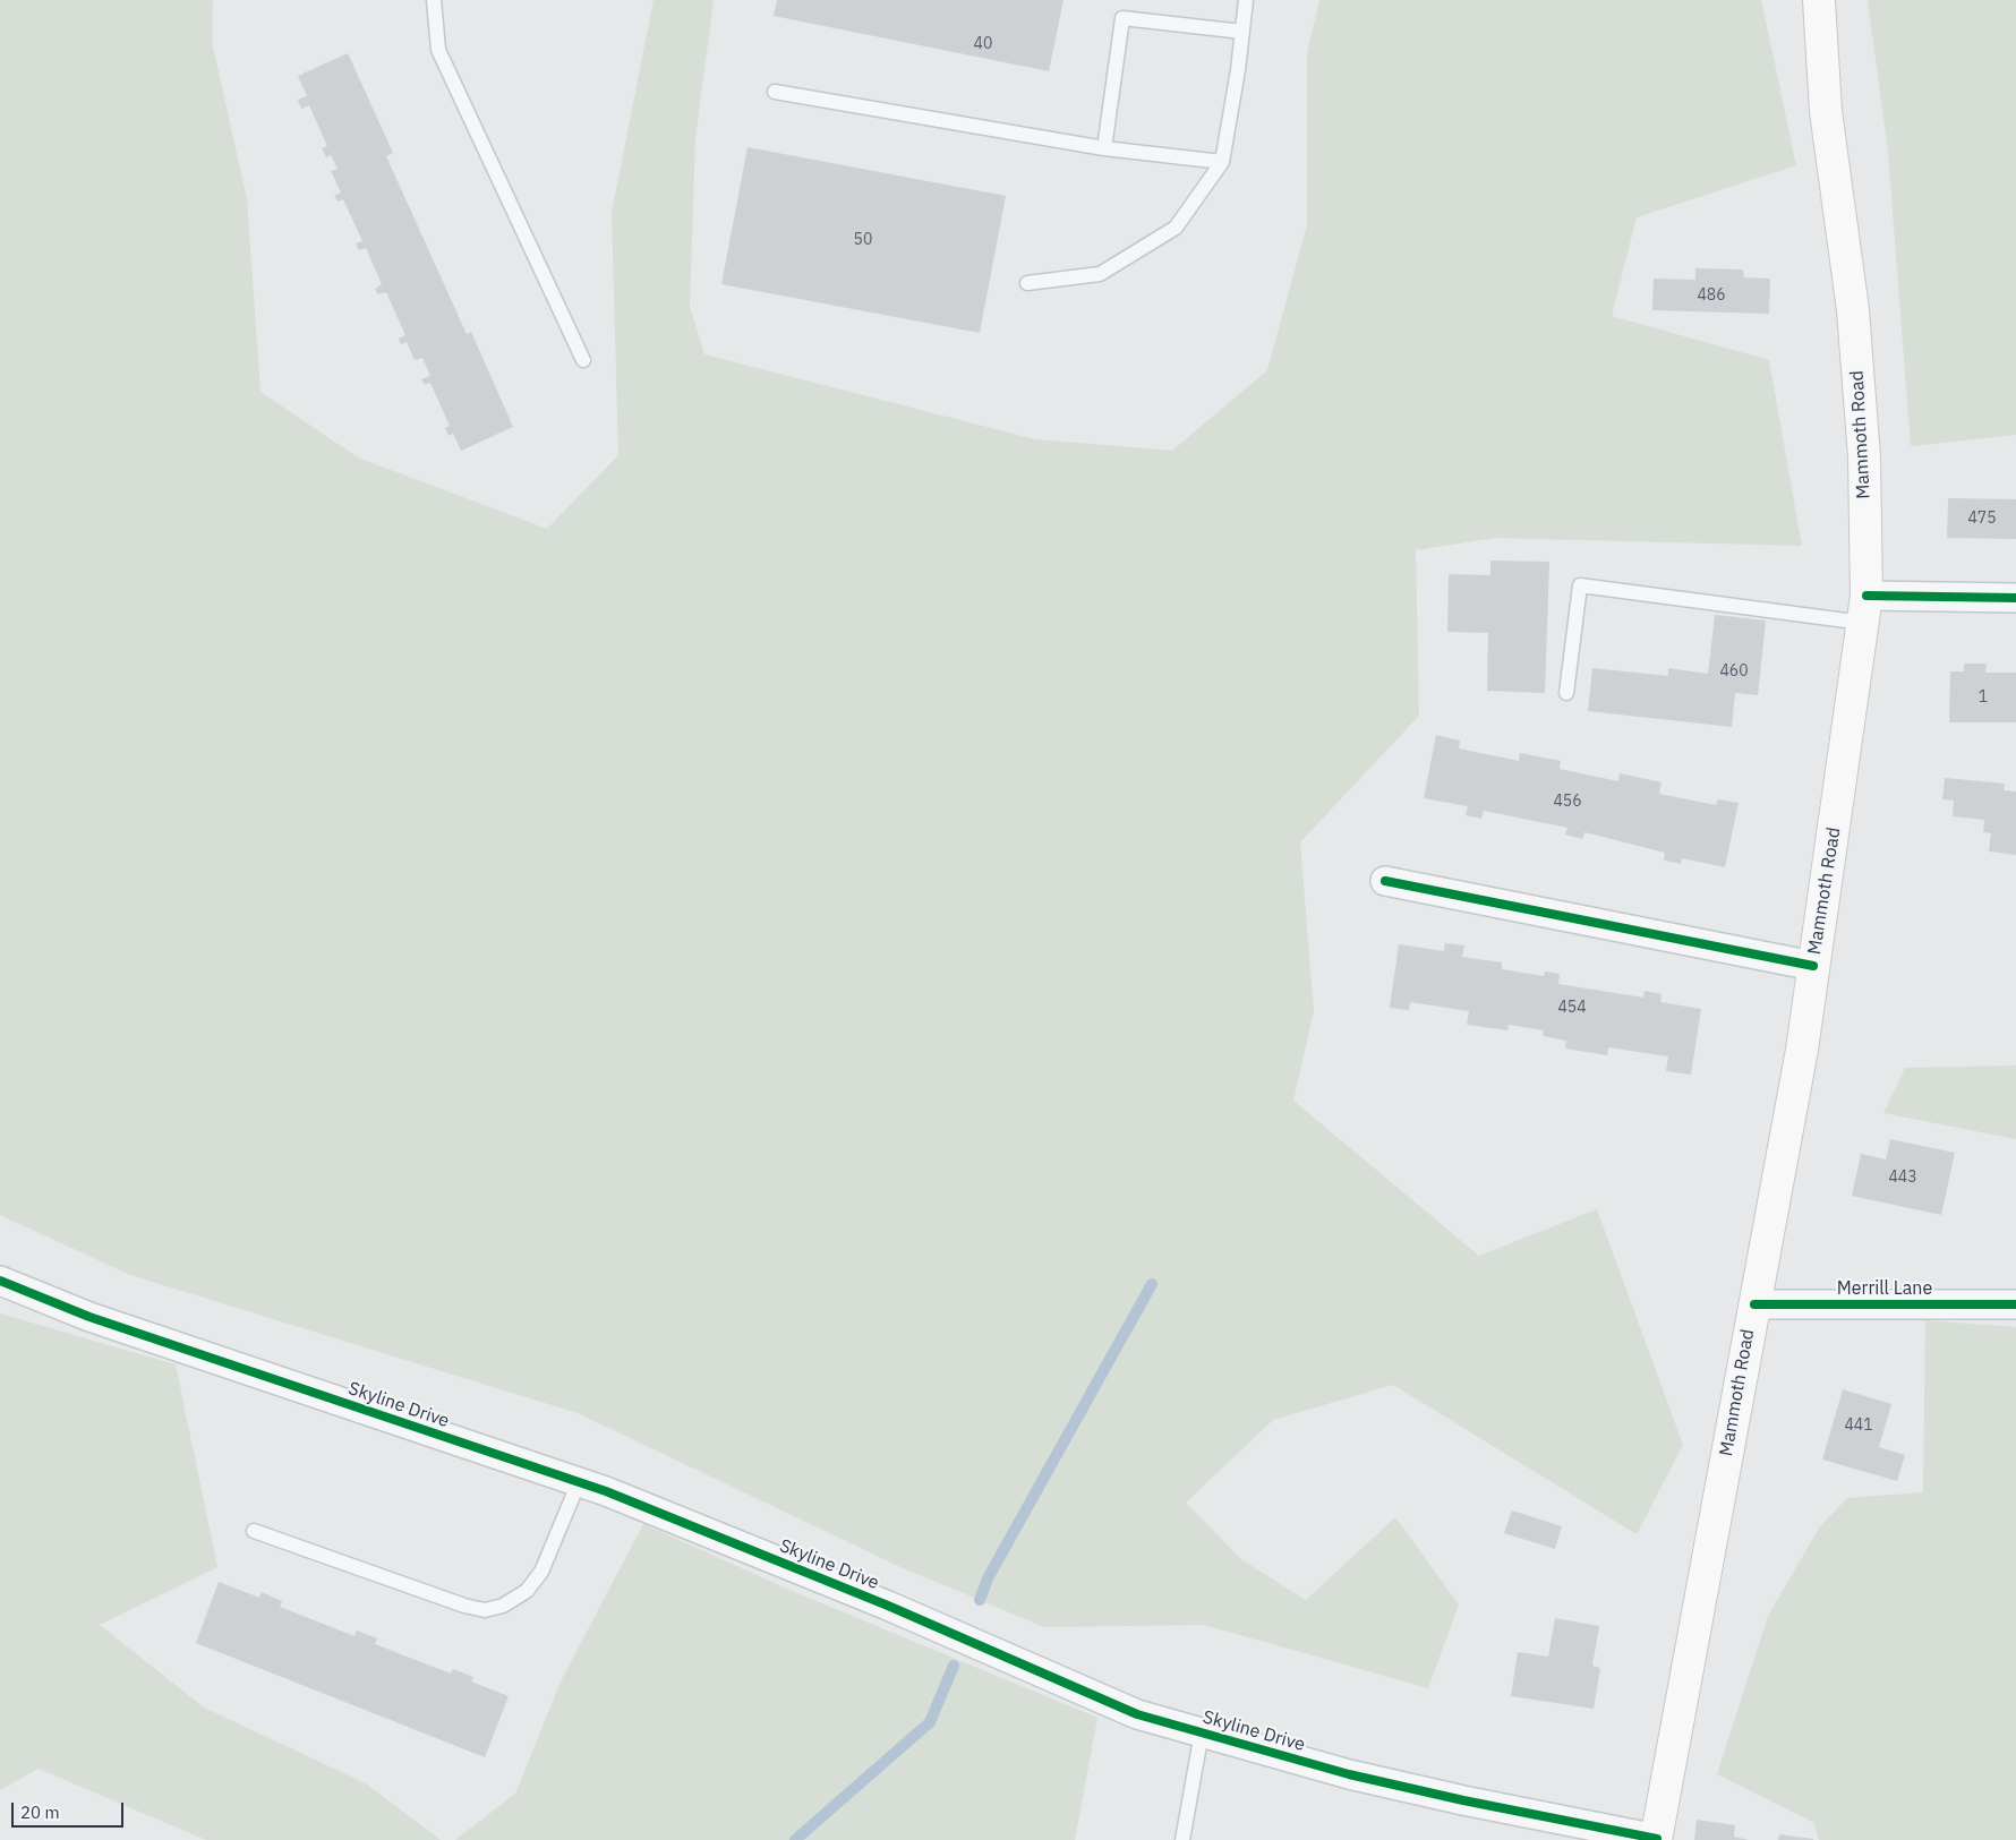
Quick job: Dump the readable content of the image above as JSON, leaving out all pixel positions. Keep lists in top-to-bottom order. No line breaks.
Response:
{"streets":{"main road":["Mammoth Road"],"street":["Merrill Lane","Skyline Drive"]},"crossings":[["Mammoth Road","Merrill Lane"],["Mammoth Road","Skyline Drive"]],"house_numbers":["40","50","486","475","460","1","456","454","443","441"],"scale_bar":"20 m"}
